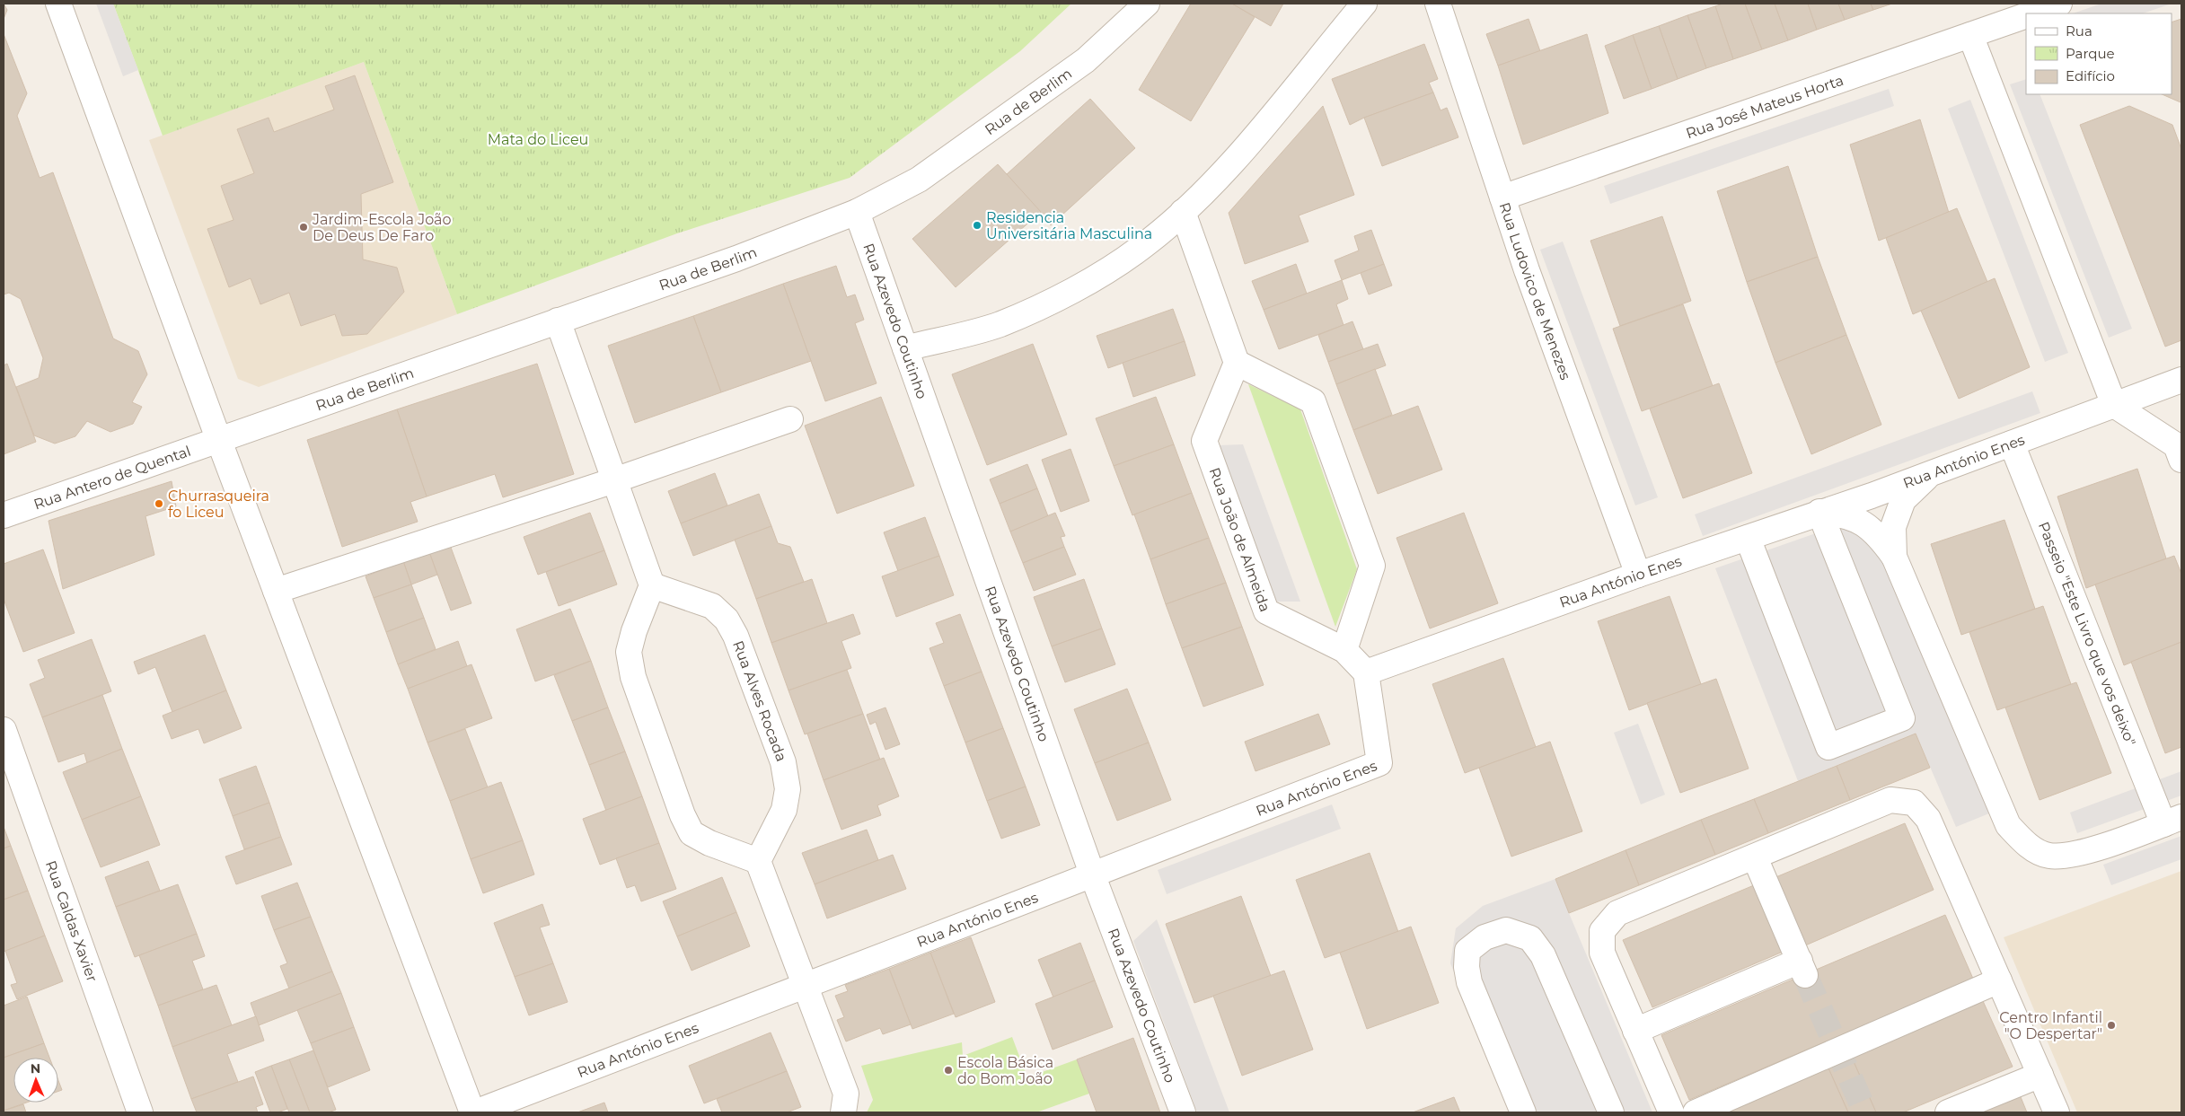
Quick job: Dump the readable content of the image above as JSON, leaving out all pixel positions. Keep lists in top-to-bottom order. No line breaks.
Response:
{"streets":{"street":["Rua de Berlim","Rua José Mateus Horta","Rua Ludovico de Menezes","Rua Azevedo Coutinho","Rua António Enes","Rua Antero de Quental","Rua João de Almeida","Passeio \"Este Livro que vos deixo\"","Rua Alves Rocada","Rua Caldas Xavier"]},"crossings":[["Rua de Berlim","Rua Azevedo Coutinho"],["Rua de Berlim","Rua Antero de Quental"],["Rua José Mateus Horta","Rua Ludovico de Menezes"],["Rua Ludovico de Menezes","Rua António Enes"],["Rua Azevedo Coutinho","Rua António Enes"],["Rua António Enes","Rua João de Almeida"],["Rua António Enes","Passeio \"Este Livro que vos deixo\""]],"parks":["Mata do Liceu"],"places":["Residencia Universitária Masculina","Jardim-Escola João De Deus De Faro","Churrasqueira fo Liceu","Centro Infantil \"O Despertar\"","Escola Básica do Bom João"],"legend":["Rua","Parque","Edifício"],"north":"top"}
